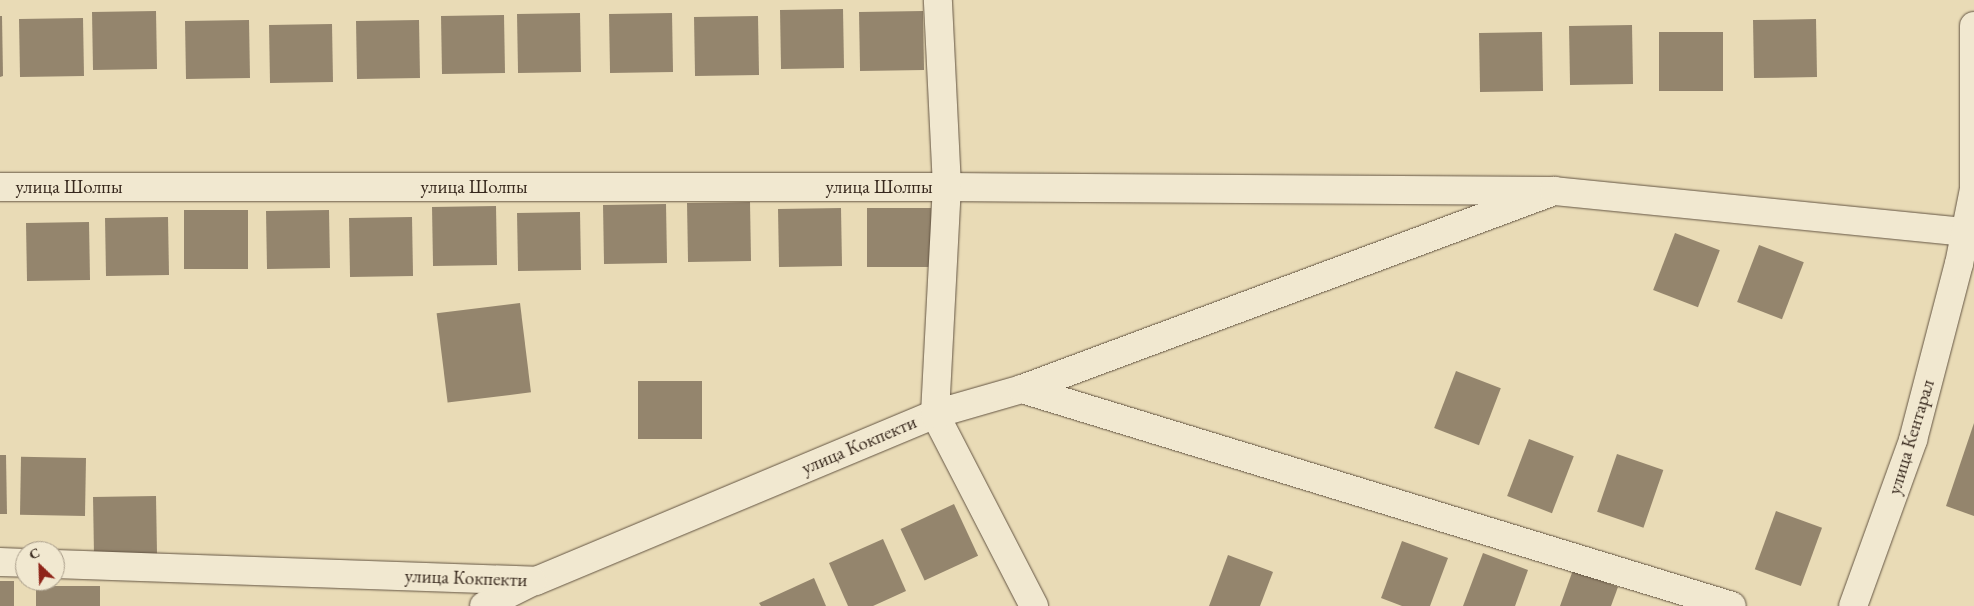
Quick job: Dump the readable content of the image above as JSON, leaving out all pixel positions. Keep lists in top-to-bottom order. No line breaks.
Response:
{"streets":{"street":["улица Шолпы","улица Кентарал","улица Кокпекти"]},"crossings":[["улица Шолпы","улица Кентарал"],["улица Шолпы","улица Кокпекти"]],"north":"top left"}
